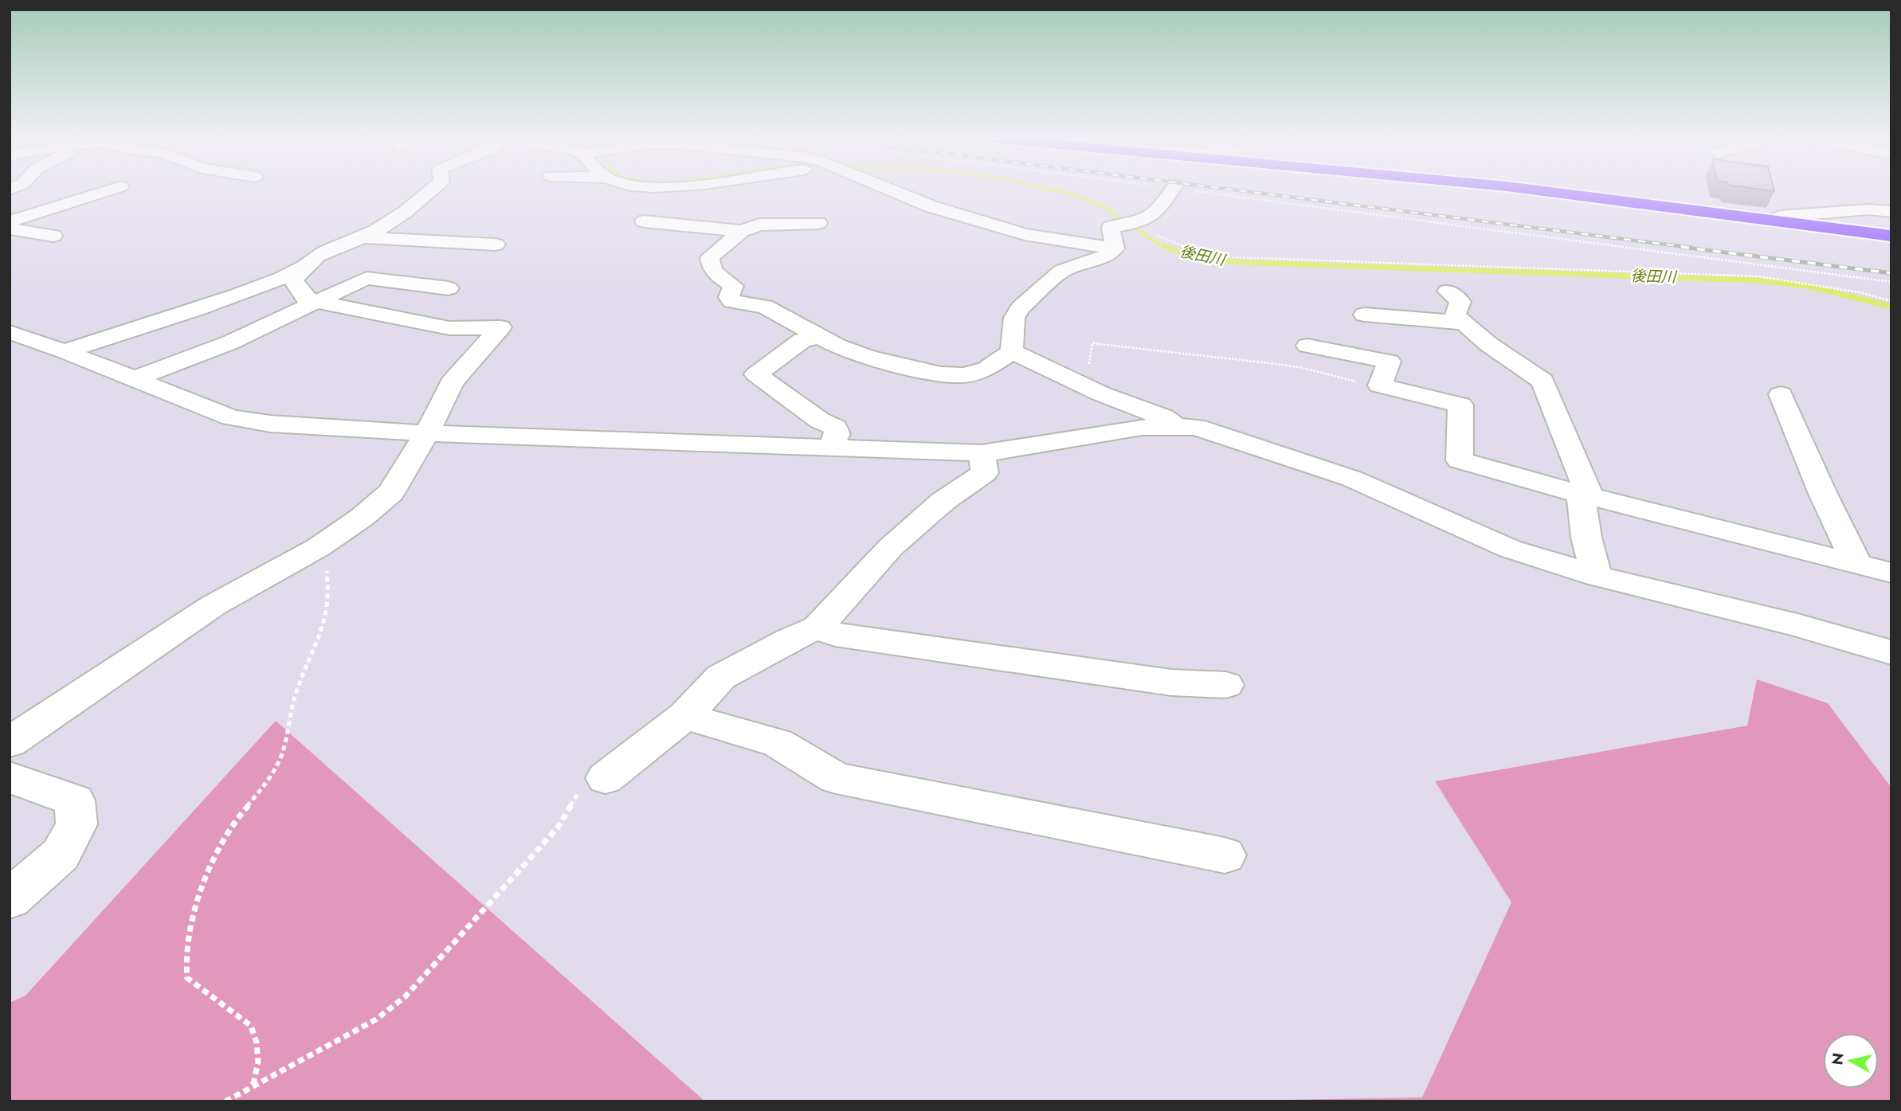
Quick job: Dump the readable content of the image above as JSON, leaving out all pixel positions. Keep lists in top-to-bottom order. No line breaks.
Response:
{"water":["後田川"],"north":"left"}
